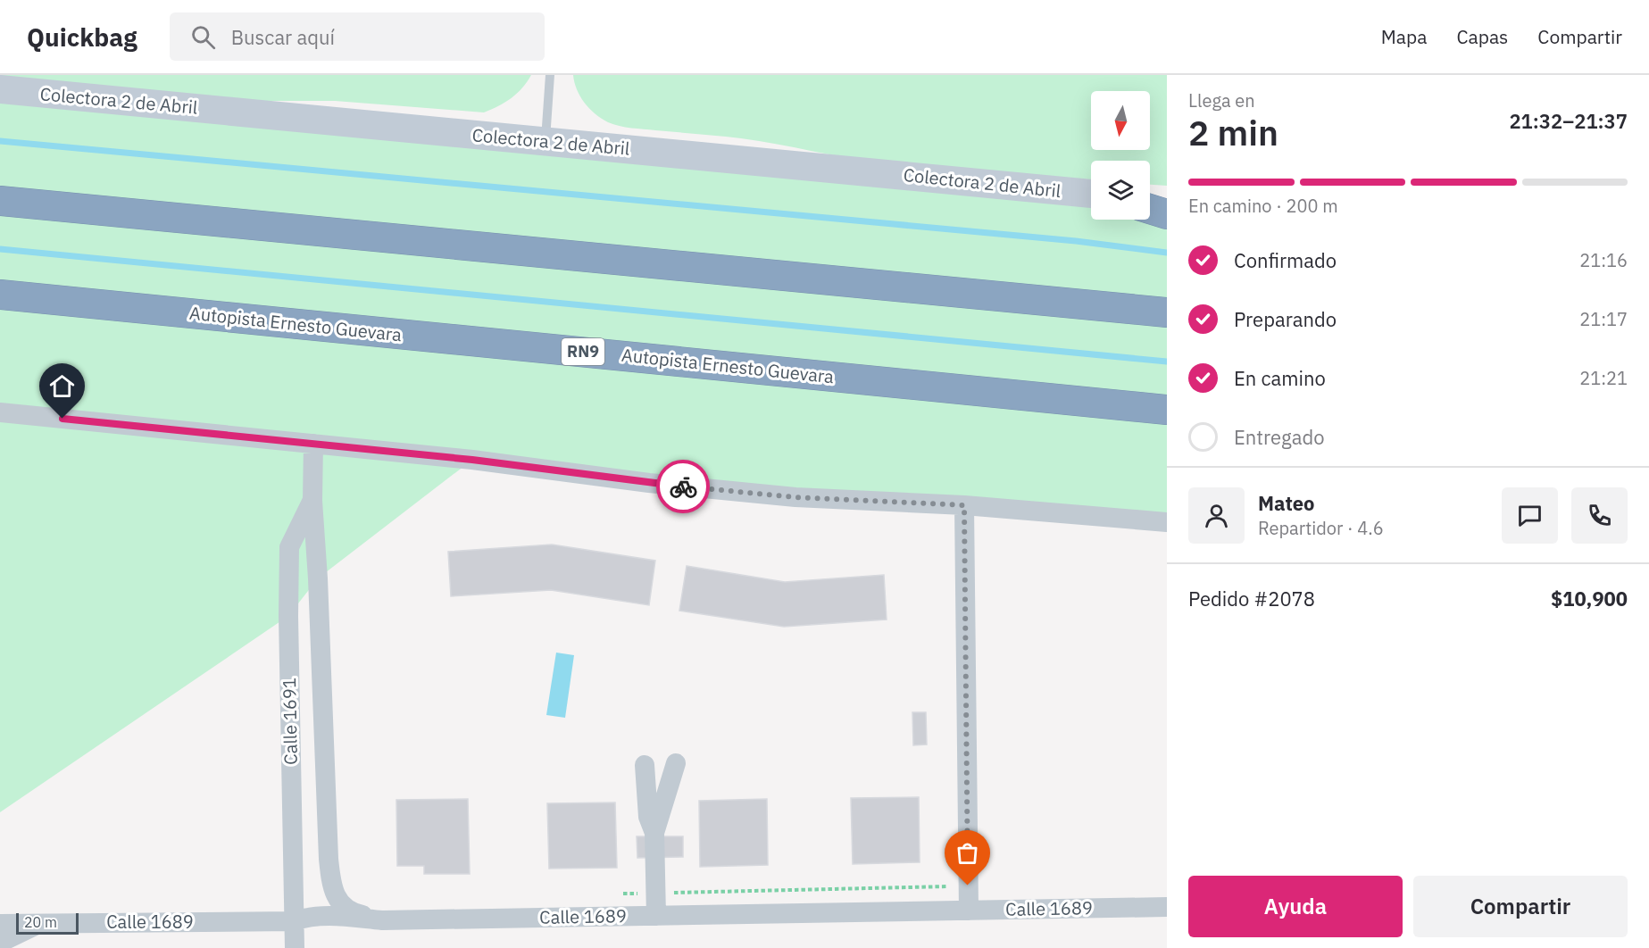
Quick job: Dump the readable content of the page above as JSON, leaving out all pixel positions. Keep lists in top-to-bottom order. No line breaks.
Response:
{"streets":{"highway":["Autopista Ernesto Guevara","RN9"],"main road":["Colectora 2 de Abril"],"street":["Calle 1691","Calle 1689"]},"crossings":[["Calle 1691","Calle 1689"]],"scale_bar":"20 m","north":"bottom","page":{"header":"Quickbag","search":"Buscar aquí","nav":["Mapa","Capas","Compartir"],"heading":["2 min","Llega en","21:32–21:37"],"panel":["Mateo","Repartidor · 4.6","Pedido #2078","$10,900"],"bar":"En camino · 200 m","list":[["Confirmado","21:16"],["Preparando","21:17"],["En camino","21:21"],"Entregado"],"buttons":["Ayuda","Compartir"],"scale":"20 m"}}
